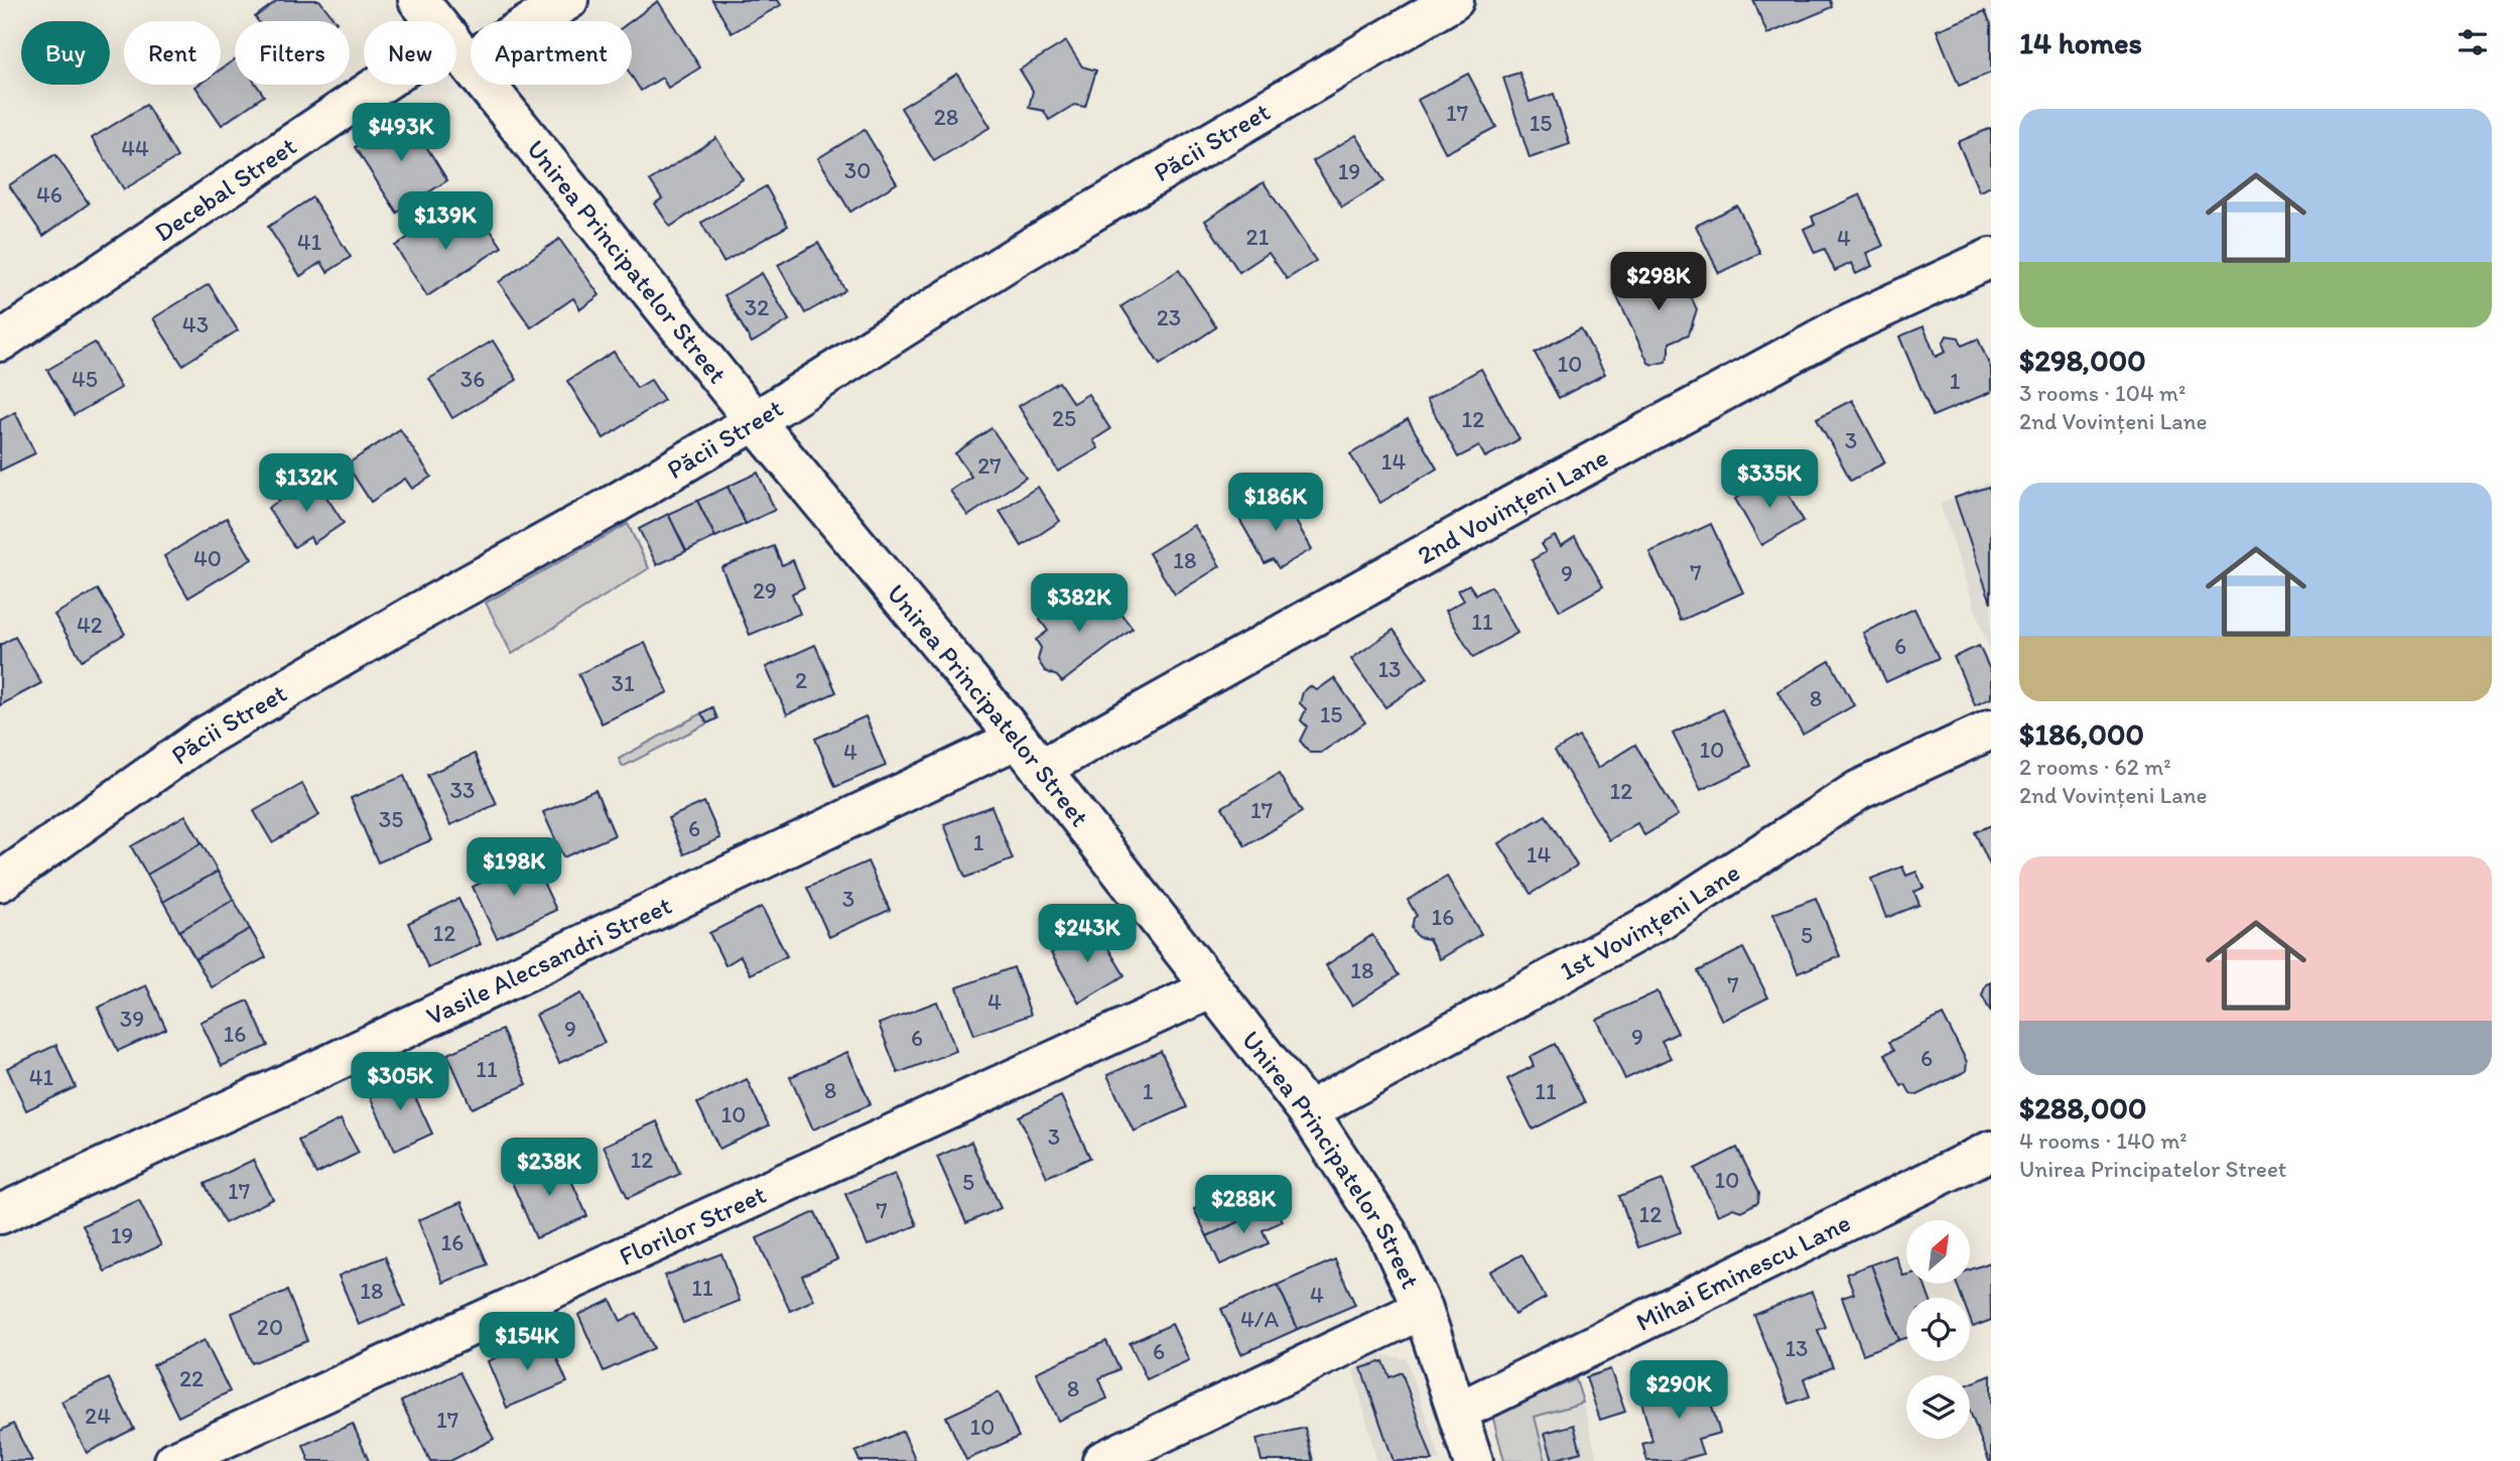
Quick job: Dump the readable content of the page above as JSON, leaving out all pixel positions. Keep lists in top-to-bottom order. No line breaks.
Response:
{"streets":{"street":["Păcii Street","Decebal Street","Unirea Principatelor Street","2nd Vovințeni Lane","1st Vovințeni Lane","Vasile Alecsandri Street","Florilor Street","Mihai Eminescu Lane"]},"crossings":[["Păcii Street","Unirea Principatelor Street"],["Decebal Street","Unirea Principatelor Street"],["Unirea Principatelor Street","2nd Vovințeni Lane"],["Unirea Principatelor Street","1st Vovințeni Lane"],["Unirea Principatelor Street","Vasile Alecsandri Street"],["Unirea Principatelor Street","Florilor Street"],["Unirea Principatelor Street","Mihai Eminescu Lane"]],"house_numbers":["17","28","15","44","30","19","46","21","4","41","32","23","43","10","45","36","1","25","12","3","14","27","40","18","7","9","29","11","42","6","13","2","31","8","15","10","4","33","12","17","35","6","1","14","3","16","12","5","18","7","4","39","9","16","9","6","6","11","41","8","1","11","10","3","12","10","5","17","7","12","19","16","11","18","4","4/A","20","13","6","22","8","24","17","10"],"north":"top right","page":{"heading":"14 homes","chip":["Buy","Rent","Filters","New","Apartment"],"list":[{"name":"$298,000","note":"3 rooms · 104 m² · 2nd Vovințeni Lane"},{"name":"$186,000","note":"2 rooms · 62 m² · 2nd Vovințeni Lane"},{"name":"$288,000","note":"4 rooms · 140 m² · Unirea Principatelor Street"}],"price":["$493K","$139K","$298K","$335K","$132K","$186K","$382K","$198K","$243K","$305K","$238K","$288K","$154K","$290K"]}}
